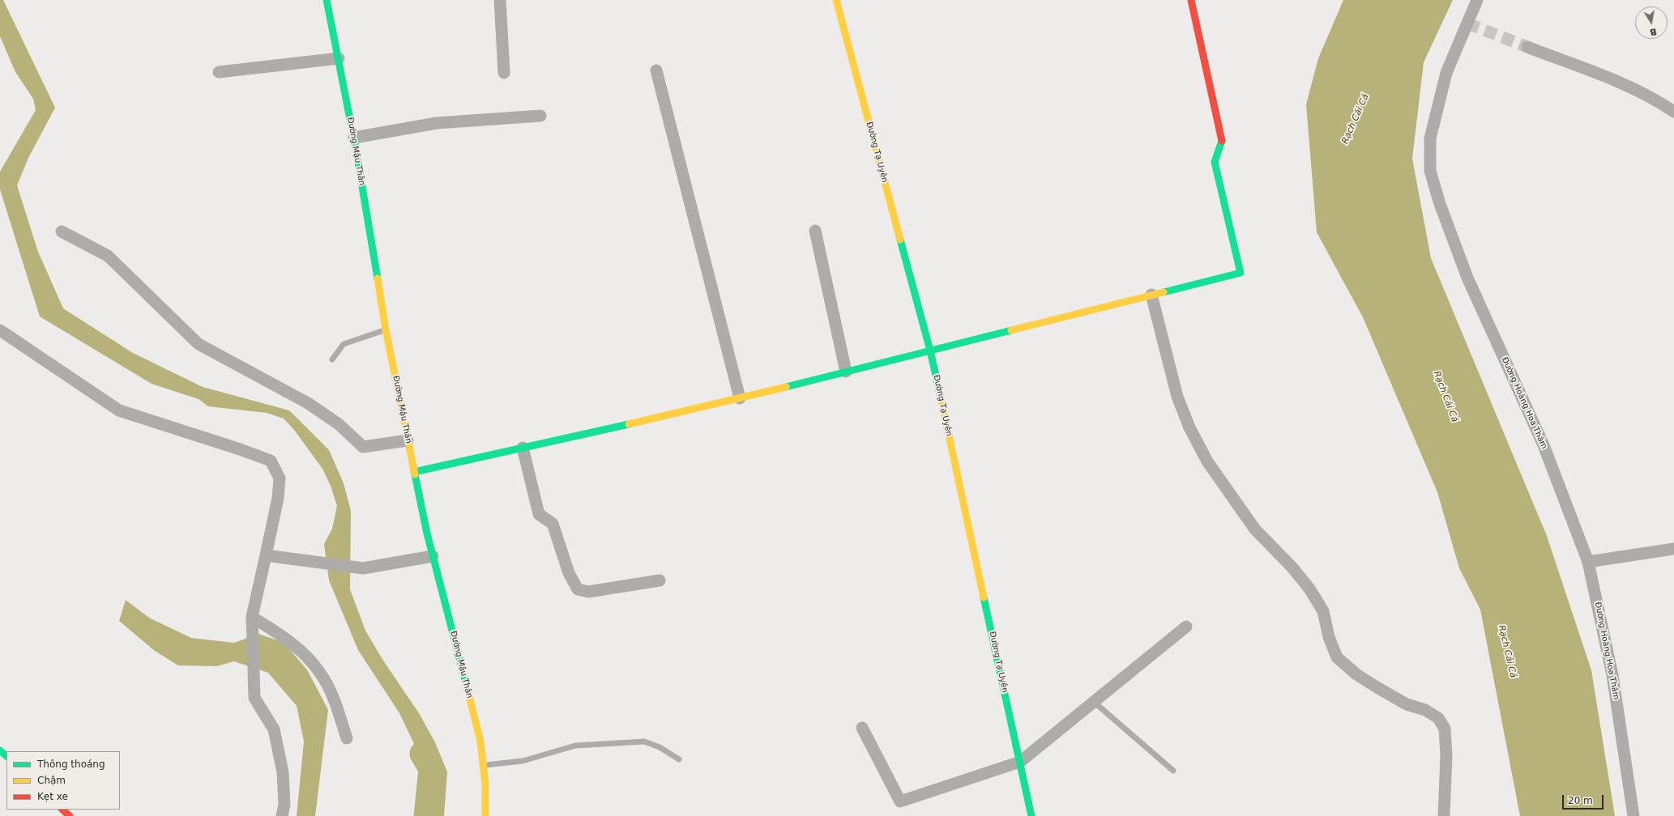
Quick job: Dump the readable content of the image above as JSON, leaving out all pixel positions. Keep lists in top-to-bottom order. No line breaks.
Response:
{"streets":{"street":["Đường Mậu Thân","Đường Tạ Uyên","Đường Hoàng Hoa Thám"]},"water":["Rạch Cái Cá"],"legend":["Thông thoáng","Chậm","Kẹt xe"],"scale_bar":"20 m","north":"bottom"}
